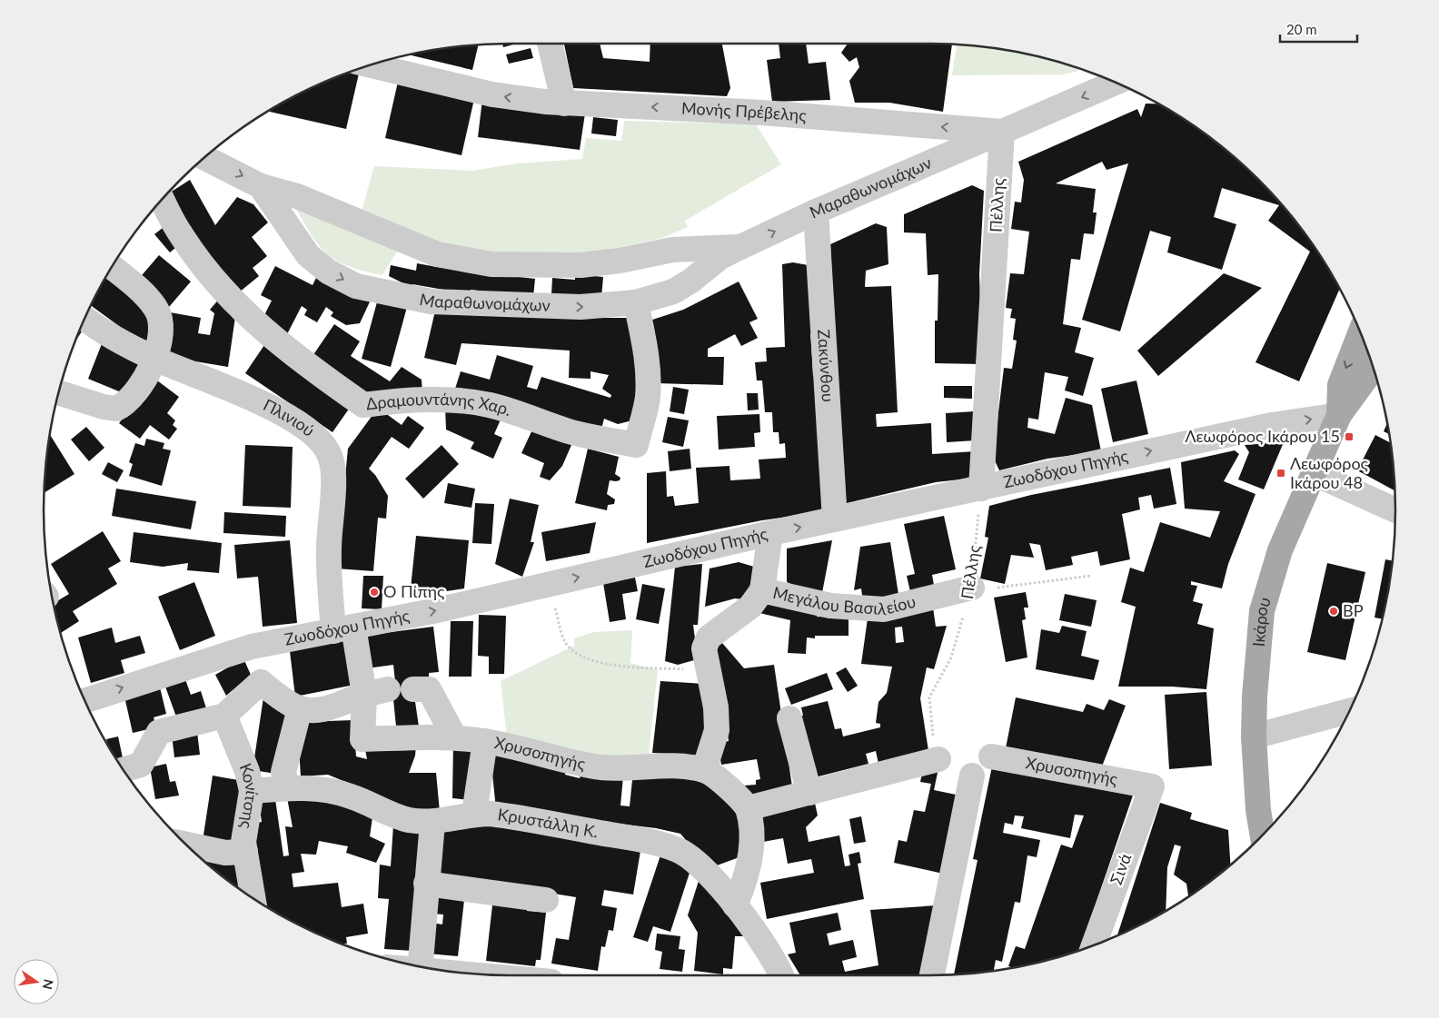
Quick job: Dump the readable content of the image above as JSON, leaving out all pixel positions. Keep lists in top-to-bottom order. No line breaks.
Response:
{"streets":{"main road":["Ικάρου"],"street":["Μονής Πρέβελης","Μαραθωνομάχων","Πέλλης","Ζακύνθου","Δραμουντάνης Χαρ.","Πλινιού","Ζωοδόχου Πηγής","Μεγάλου Βασιλείου","Χρυσοπηγής","Κονίτσης","Κρυστάλλη Κ.","Σινά"]},"crossings":[["Μονής Πρέβελης","Μαραθωνομάχων"],["Μονής Πρέβελης","Πέλλης"],["Μαραθωνομάχων","Πέλλης"],["Μαραθωνομάχων","Ζακύνθου"],["Μαραθωνομάχων","Δραμουντάνης Χαρ."],["Πέλλης","Ζωοδόχου Πηγής"],["Πέλλης","Μεγάλου Βασιλείου"],["Ζακύνθου","Ζωοδόχου Πηγής"],["Πλινιού","Ζωοδόχου Πηγής"],["Πλινιού","Χρυσοπηγής"],["Ζωοδόχου Πηγής","Ικάρου"],["Ζωοδόχου Πηγής","Χρυσοπηγής"],["Μεγάλου Βασιλείου","Χρυσοπηγής"],["Χρυσοπηγής","Σινά"],["Κονίτσης","Κρυστάλλη Κ."]],"one_way":["Μονής Πρέβελης","Ζωοδόχου Πηγής"],"places":{"transit":["Λεωφόρος Ικάρου 15","Λεωφόρος Ικάρου 48"],"other":["Ο Πίπης","BP"]},"scale_bar":"20 m","north":"right"}
